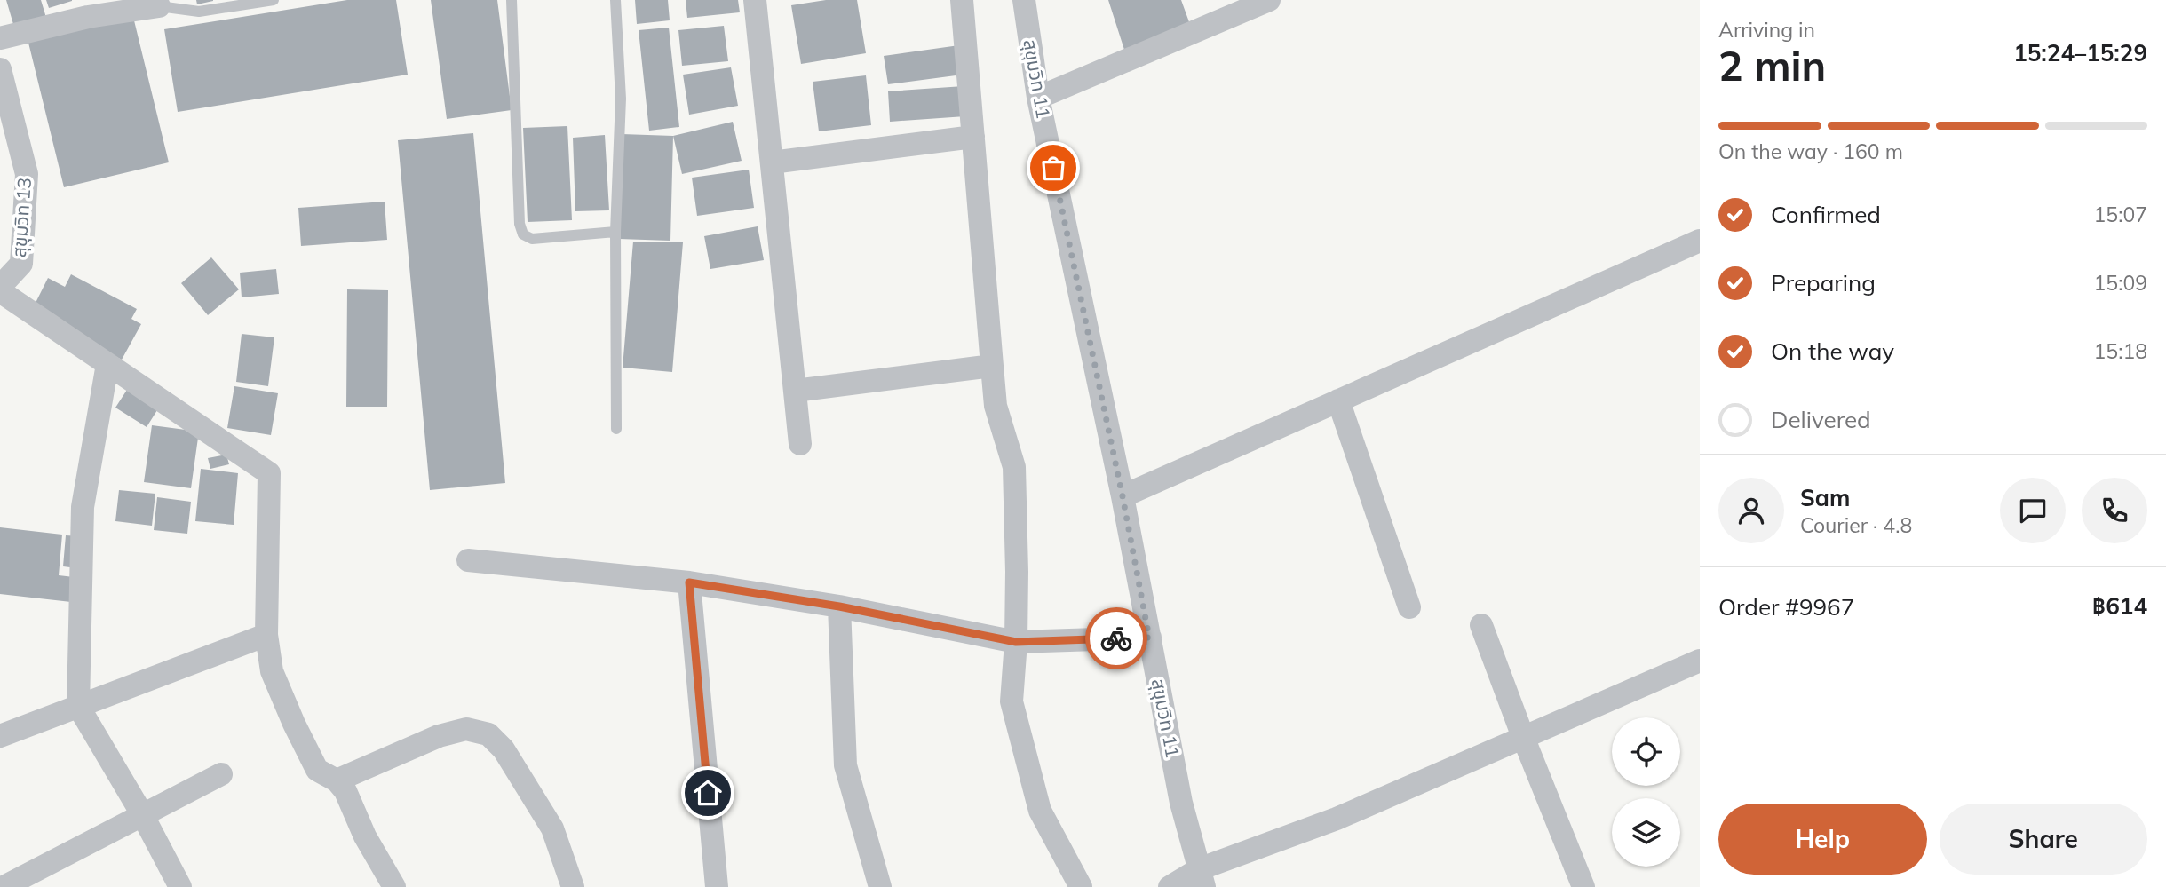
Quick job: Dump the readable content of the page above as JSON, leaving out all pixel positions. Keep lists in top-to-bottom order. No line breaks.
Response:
{"streets":{"street":["สุขุมวิท 11","สุขุมวิท 13"]},"page":{"heading":["2 min","Arriving in","15:24–15:29"],"panel":["Sam","Courier · 4.8","Order #9967","฿614"],"bar":"On the way · 160 m","list":[["Confirmed","15:07"],["Preparing","15:09"],["On the way","15:18"],"Delivered"],"buttons":["Help","Share"]}}
